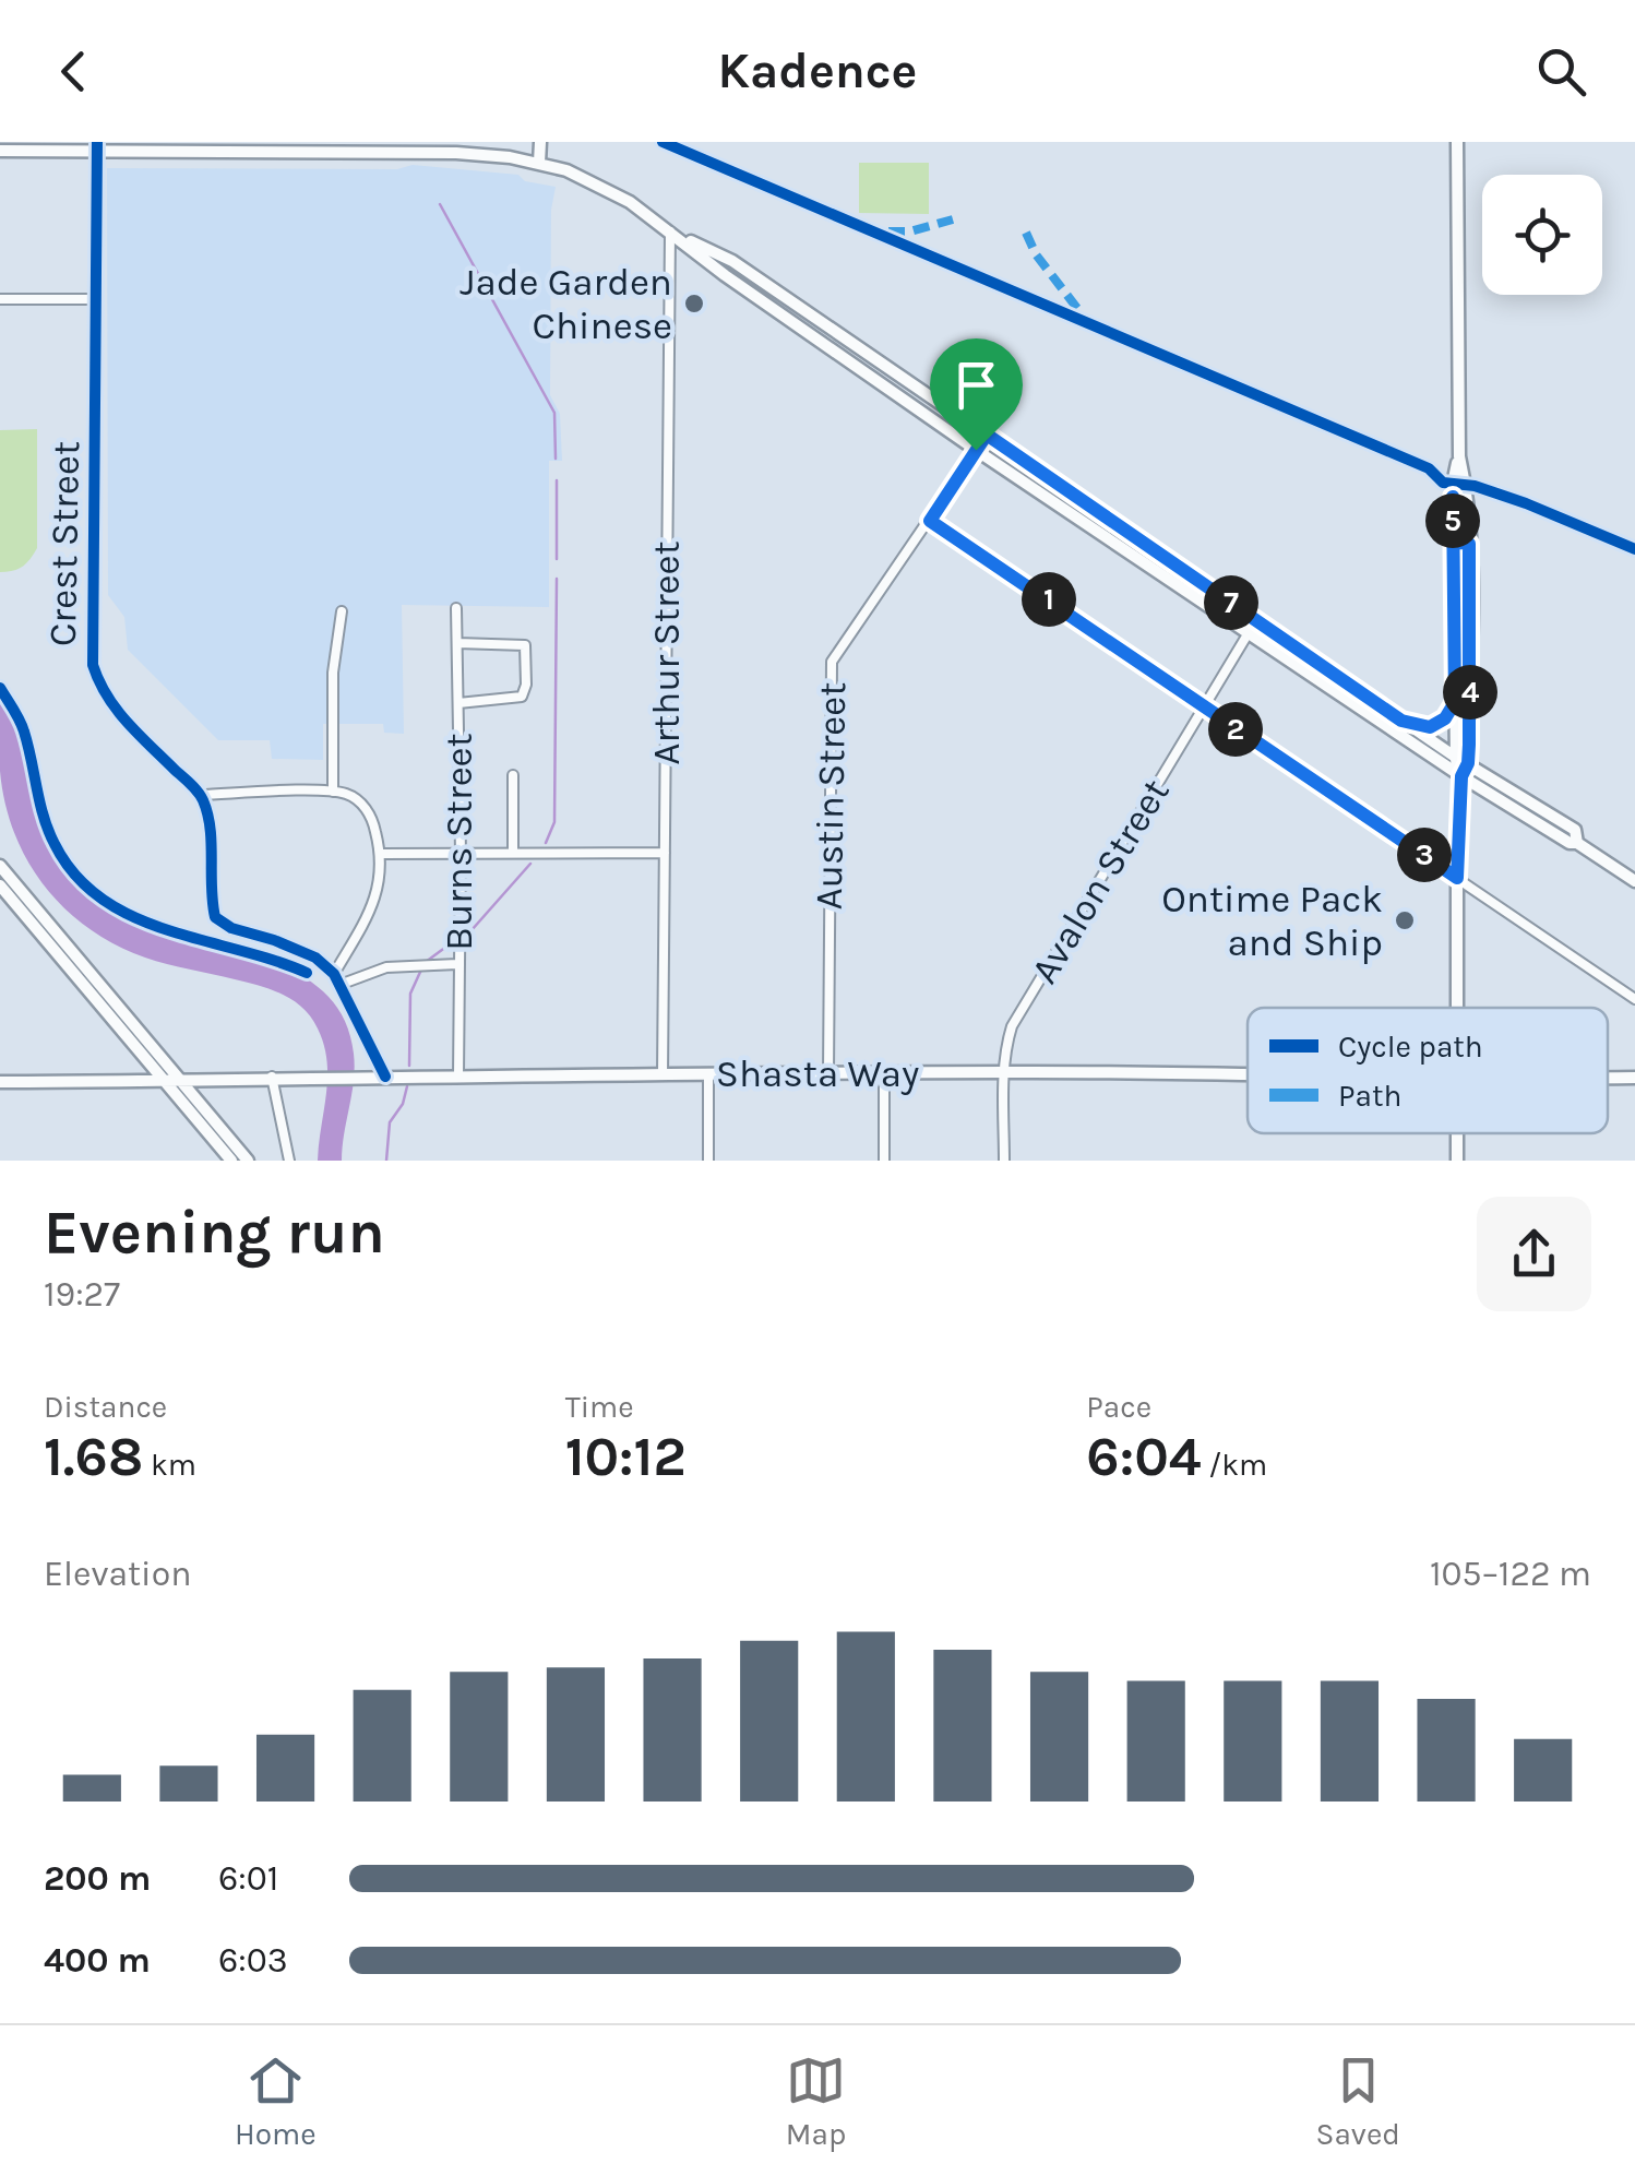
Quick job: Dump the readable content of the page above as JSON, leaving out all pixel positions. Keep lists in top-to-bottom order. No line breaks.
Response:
{"streets":{"main road":["Shasta Way"],"street":["Crest Street","Arthur Street","Austin Street","Burns Street","Avalon Street"]},"crossings":[["Arthur Street","Shasta Way"],["Austin Street","Shasta Way"],["Burns Street","Shasta Way"],["Avalon Street","Shasta Way"]],"places":["Jade Garden Chinese","Ontime Pack and Ship"],"legend":["Cycle path","Path"],"page":{"header":"Kadence","pins":["5","1","7","4","2","3"],"heading":["Evening run","19:27"],"stats":[["Distance","1.68 km"],["Time","10:12"],["Pace","6:04 /km"]],"chart":["Elevation","105–122 m"],"list":[{"name":"200 m","note":"6:01"},{"name":"400 m","note":"6:03"}],"tabs":["Home","Map","Saved"]}}
